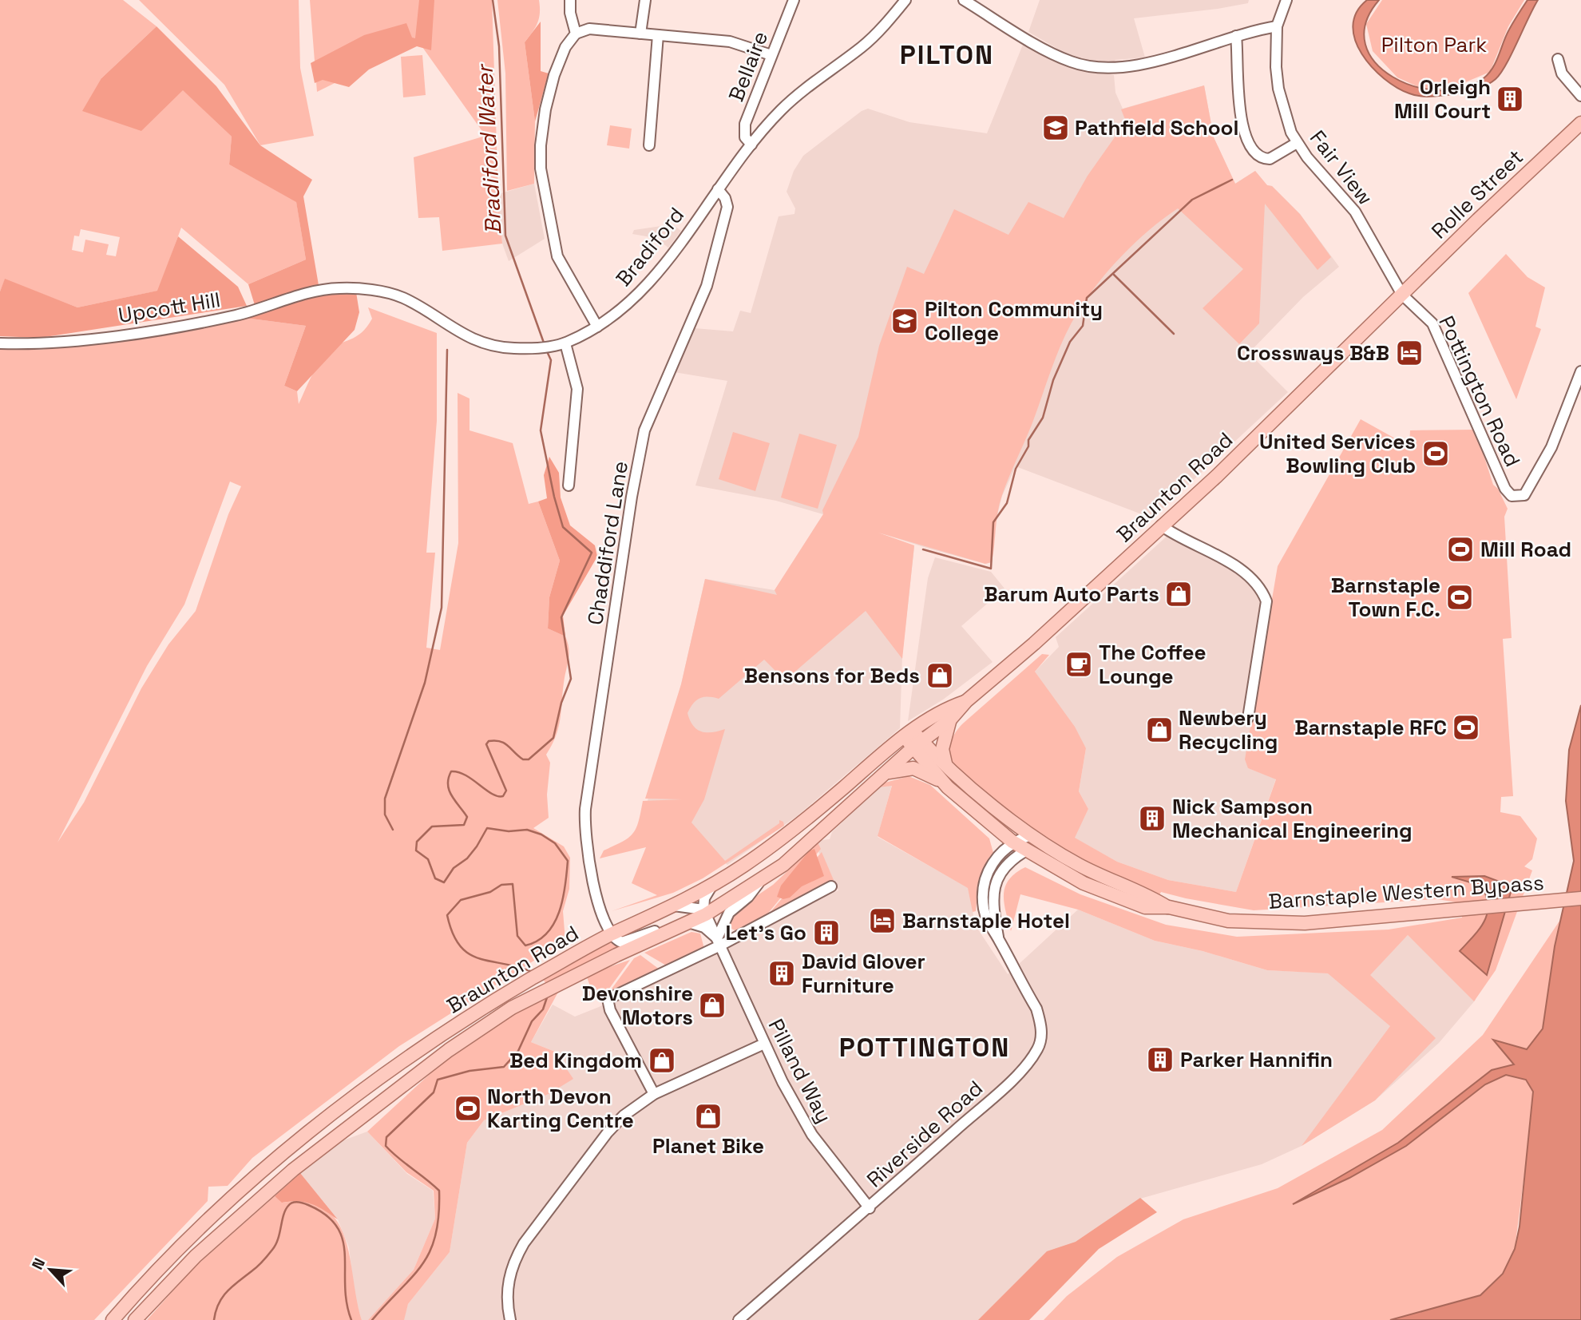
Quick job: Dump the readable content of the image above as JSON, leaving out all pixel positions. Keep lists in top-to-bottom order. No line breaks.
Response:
{"streets":{"main road":["Rolle Street","Braunton Road","Barnstaple Western Bypass"],"street":["Bellaire","Fair View","Bradiford","Upcott Hill","Pottington Road","Chaddiford Lane","Pilland Way","Riverside Road"]},"crossings":[["Bellaire","Bradiford"],["Fair View","Rolle Street"],["Fair View","Pottington Road"],["Fair View","Braunton Road"],["Rolle Street","Pottington Road"],["Rolle Street","Braunton Road"],["Bradiford","Upcott Hill"],["Bradiford","Chaddiford Lane"],["Pottington Road","Braunton Road"],["Braunton Road","Chaddiford Lane"],["Braunton Road","Barnstaple Western Bypass"],["Braunton Road","Pilland Way"],["Barnstaple Western Bypass","Riverside Road"],["Pilland Way","Riverside Road"]],"districts":["PILTON","POTTINGTON"],"water":["Bradiford Water"],"parks":["Pilton Park"],"places":{"building":["Orleigh Mill Court","Nick Sampson Mechanical Engineering","Let's Go","David Glover Furniture","Parker Hannifin"],"school or university":["Pathfield School","Pilton Community College"],"hotel":["Crossways B&B","Barnstaple Hotel"],"sports":["United Services Bowling Club","Mill Road","Barnstaple Town F.C.","Barnstaple RFC","North Devon Karting Centre"],"shop":["Barum Auto Parts","Bensons for Beds","Newbery Recycling","Devonshire Motors","Bed Kingdom","Planet Bike"],"cafe":["The Coffee Lounge"]},"north":"top left"}
